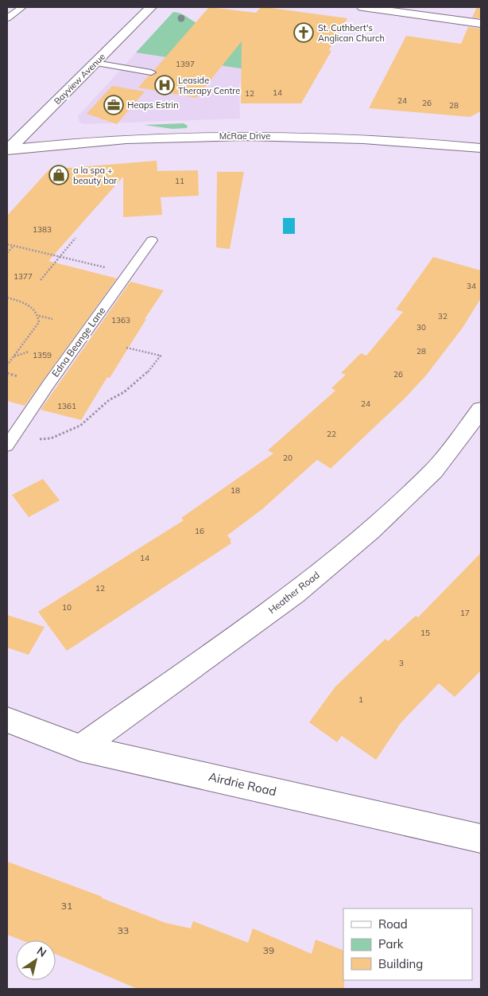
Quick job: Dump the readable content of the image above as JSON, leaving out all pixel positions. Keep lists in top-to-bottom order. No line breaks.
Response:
{"streets":{"street":["Bayview Avenue","McRae Drive","Heather Road","Airdrie Road"],"lane":["Edna Beange Lane"]},"crossings":[["Bayview Avenue","McRae Drive"],["Heather Road","Airdrie Road"]],"places":{"church":["St. Cuthbert's Anglican Church"],"hospital":["Leaside Therapy Centre"],"office":["Heaps Estrin"],"shop":["a la spa + beauty bar"]},"house_numbers":["1397","14","12","24","26","28","11","1383","1377","34","32","1363","30","28","1359","26","24","1361","22","20","18","16","14","12","10","17","15","3","1","31","33","39"],"legend":["Road","Park","Building"],"north":"top right"}
